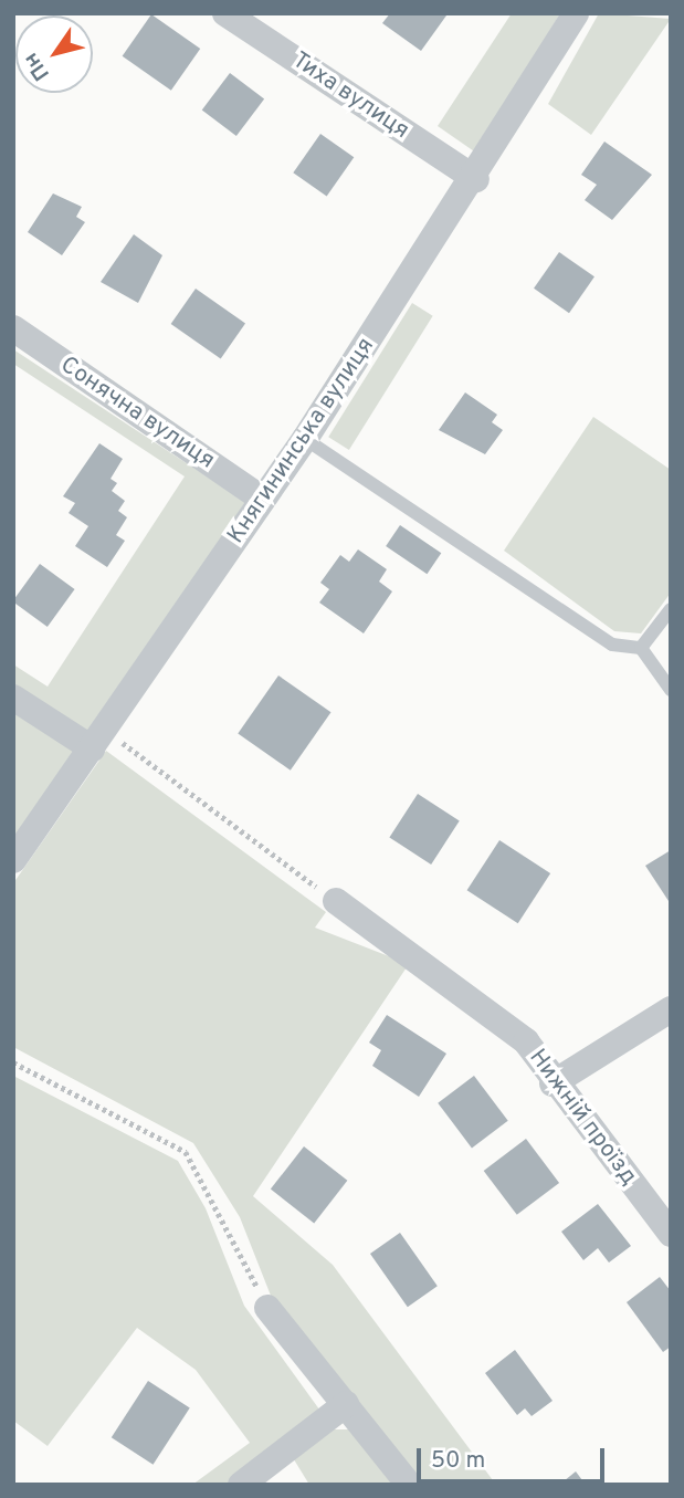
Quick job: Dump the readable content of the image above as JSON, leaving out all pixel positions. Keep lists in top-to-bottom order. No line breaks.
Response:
{"streets":{"street":["Тиха вулиця","Сонячна вулиця","Княгининська вулиця","Нижній проїзд"]},"crossings":[["Тиха вулиця","Княгининська вулиця"],["Сонячна вулиця","Княгининська вулиця"]],"scale_bar":"50 m","north":"bottom left"}
